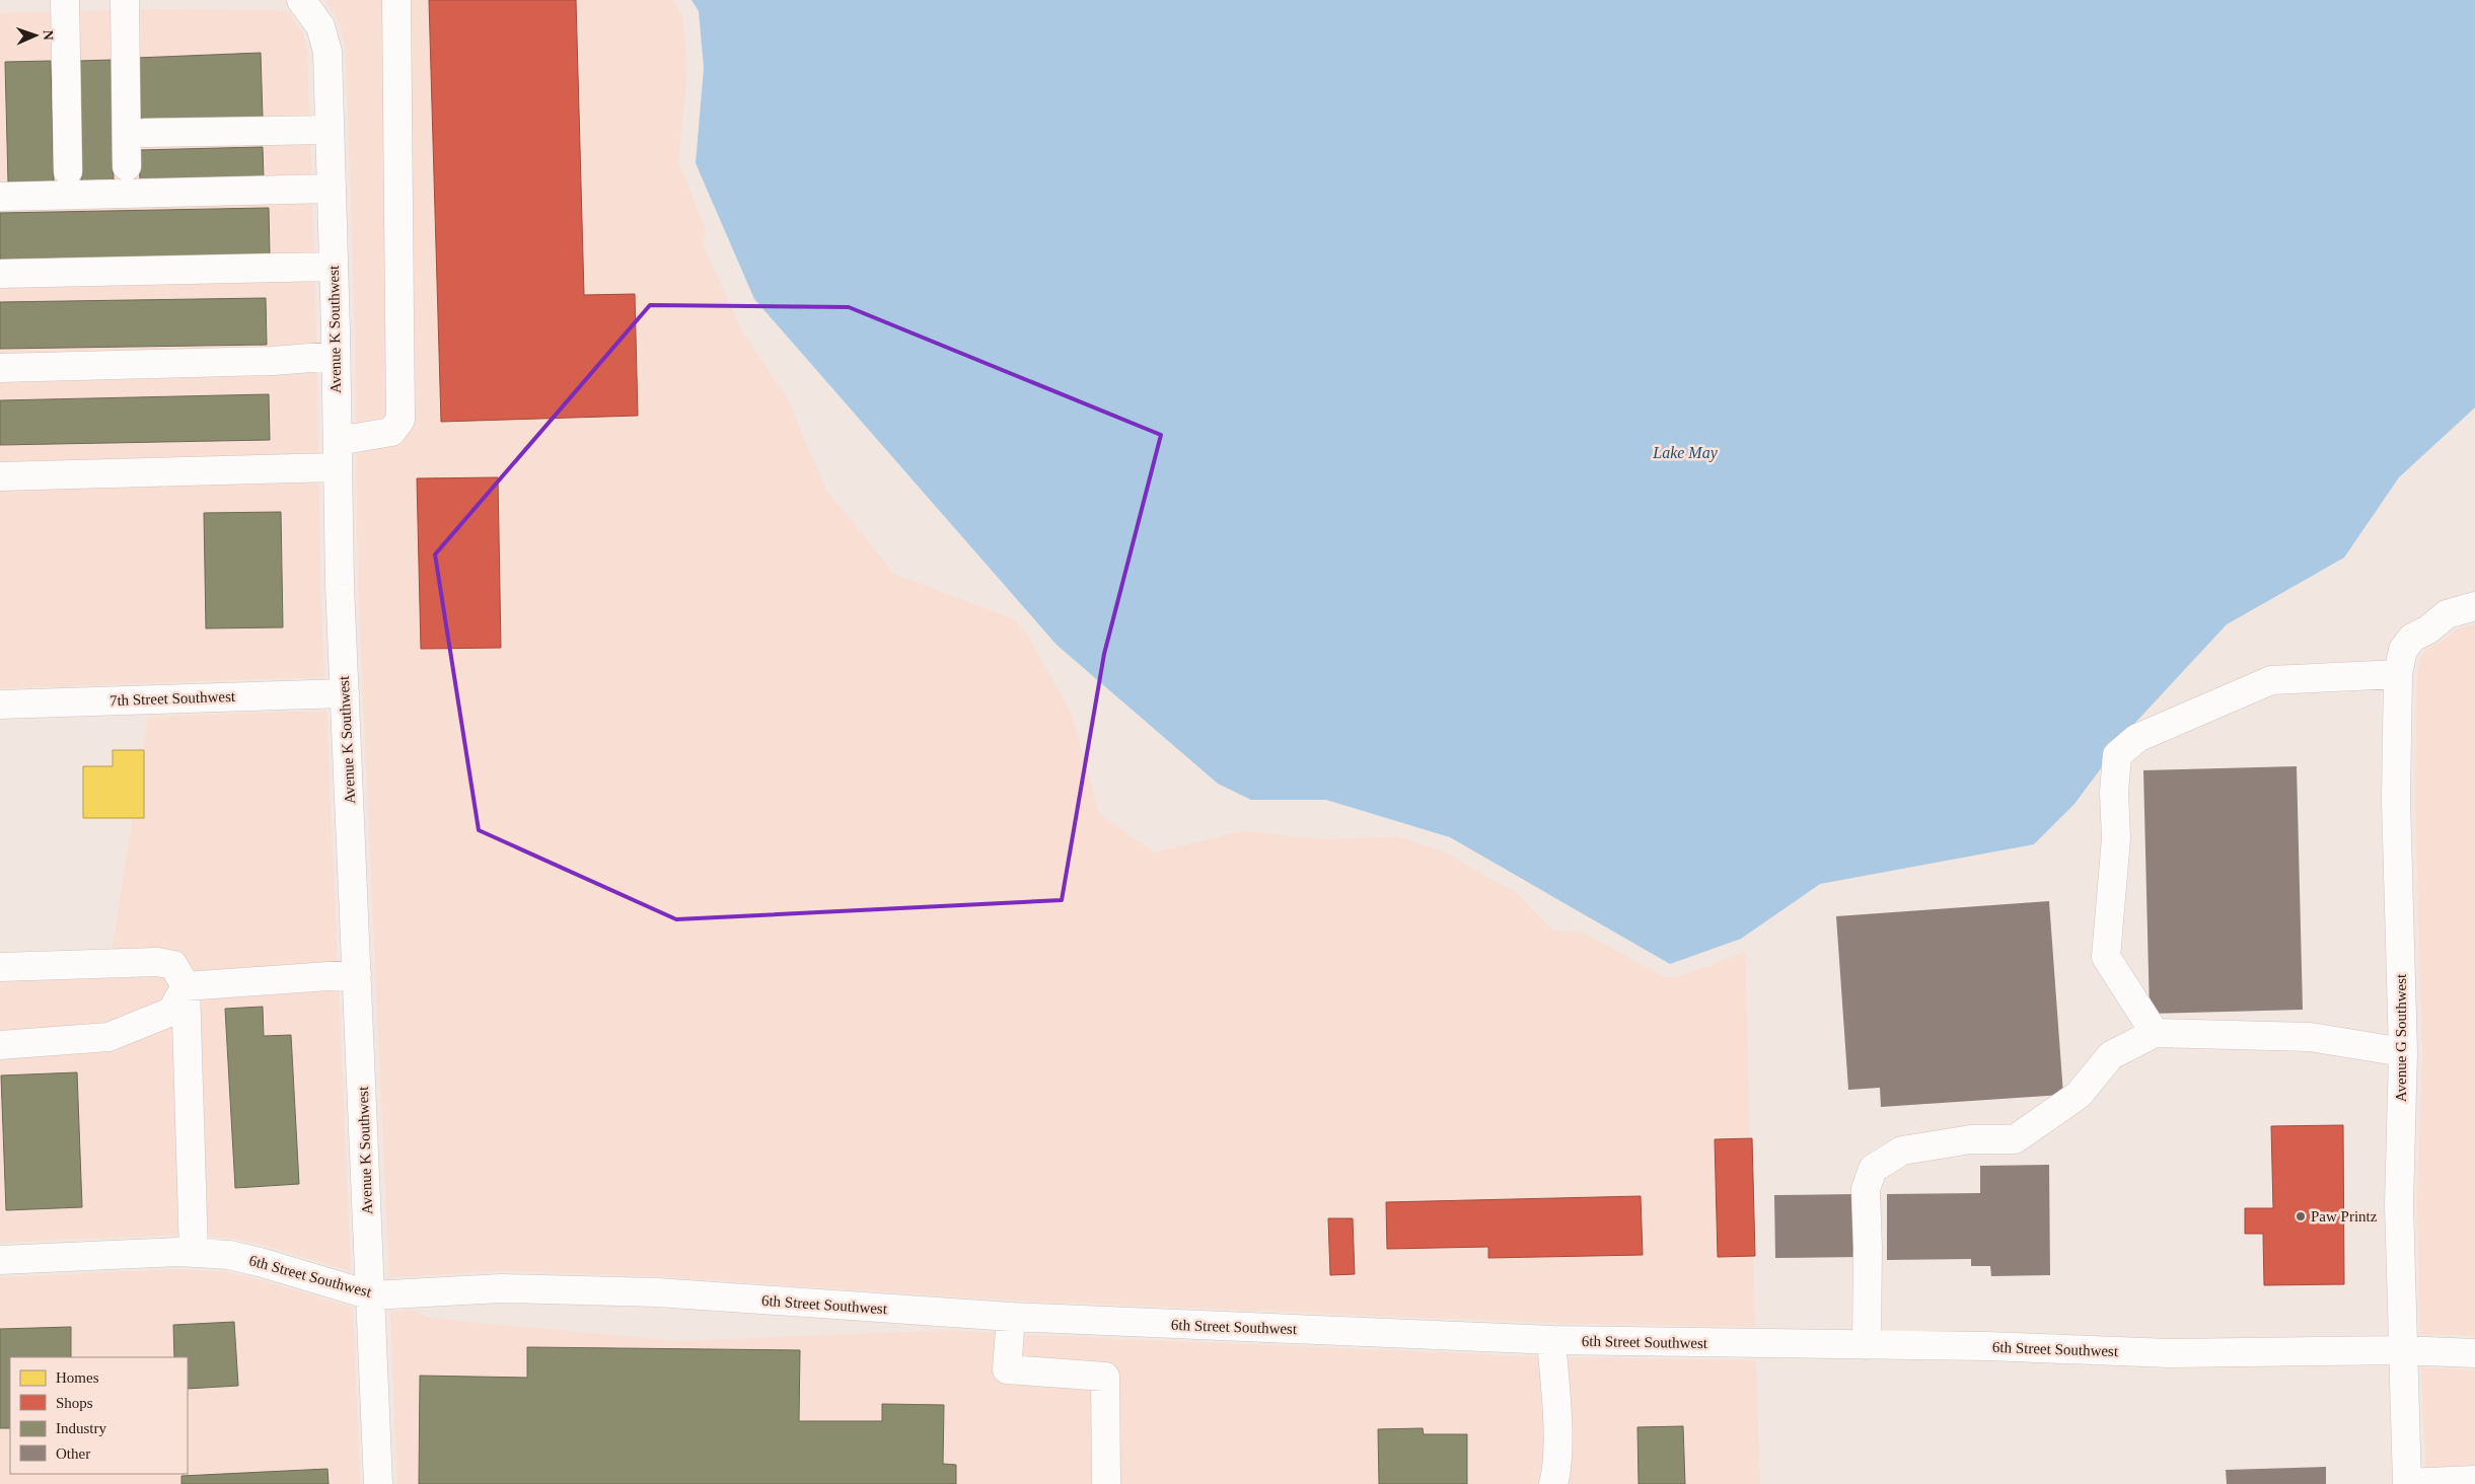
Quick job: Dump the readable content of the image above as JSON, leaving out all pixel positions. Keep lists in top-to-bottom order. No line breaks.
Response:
{"streets":{"street":["Avenue K Southwest","7th Street Southwest","Avenue G Southwest","6th Street Southwest"]},"crossings":[["Avenue K Southwest","7th Street Southwest"],["Avenue K Southwest","6th Street Southwest"],["Avenue G Southwest","6th Street Southwest"]],"water":["Lake May"],"places":["Paw Printz"],"legend":["Homes","Shops","Industry","Other"],"north":"right"}
